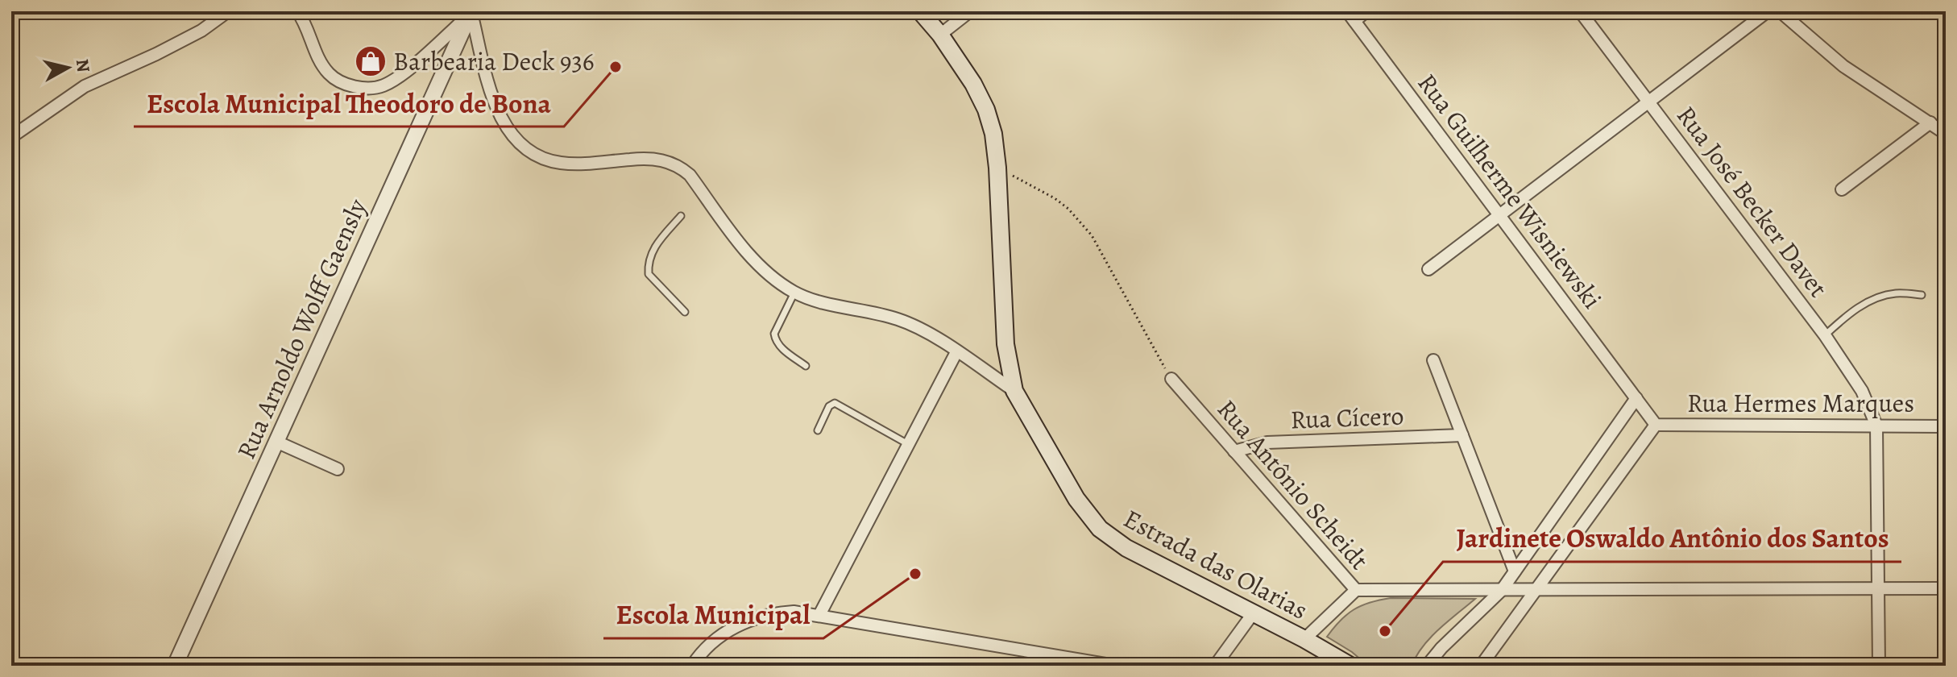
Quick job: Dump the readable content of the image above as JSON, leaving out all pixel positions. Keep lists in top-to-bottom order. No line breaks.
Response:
{"streets":{"main road":["Estrada das Olarias"],"street":["Rua Guilherme Wisniewski","Rua José Becker Davet","Rua Arnoldo Wolff Gaensly","Rua Hermes Marques","Rua Cícero","Rua Antônio Scheidt"]},"crossings":[["Rua Guilherme Wisniewski","Rua Hermes Marques"],["Rua José Becker Davet","Rua Hermes Marques"],["Rua Arnoldo Wolff Gaensly","Estrada das Olarias"],["Rua Hermes Marques","Rua Antônio Scheidt"],["Rua Cícero","Rua Antônio Scheidt"]],"places":{"shop":["Barbearia Deck 936"],"other":["Escola Municipal Theodoro de Bona","Escola Municipal","Jardinete Oswaldo Antônio dos Santos"]},"north":"right"}
